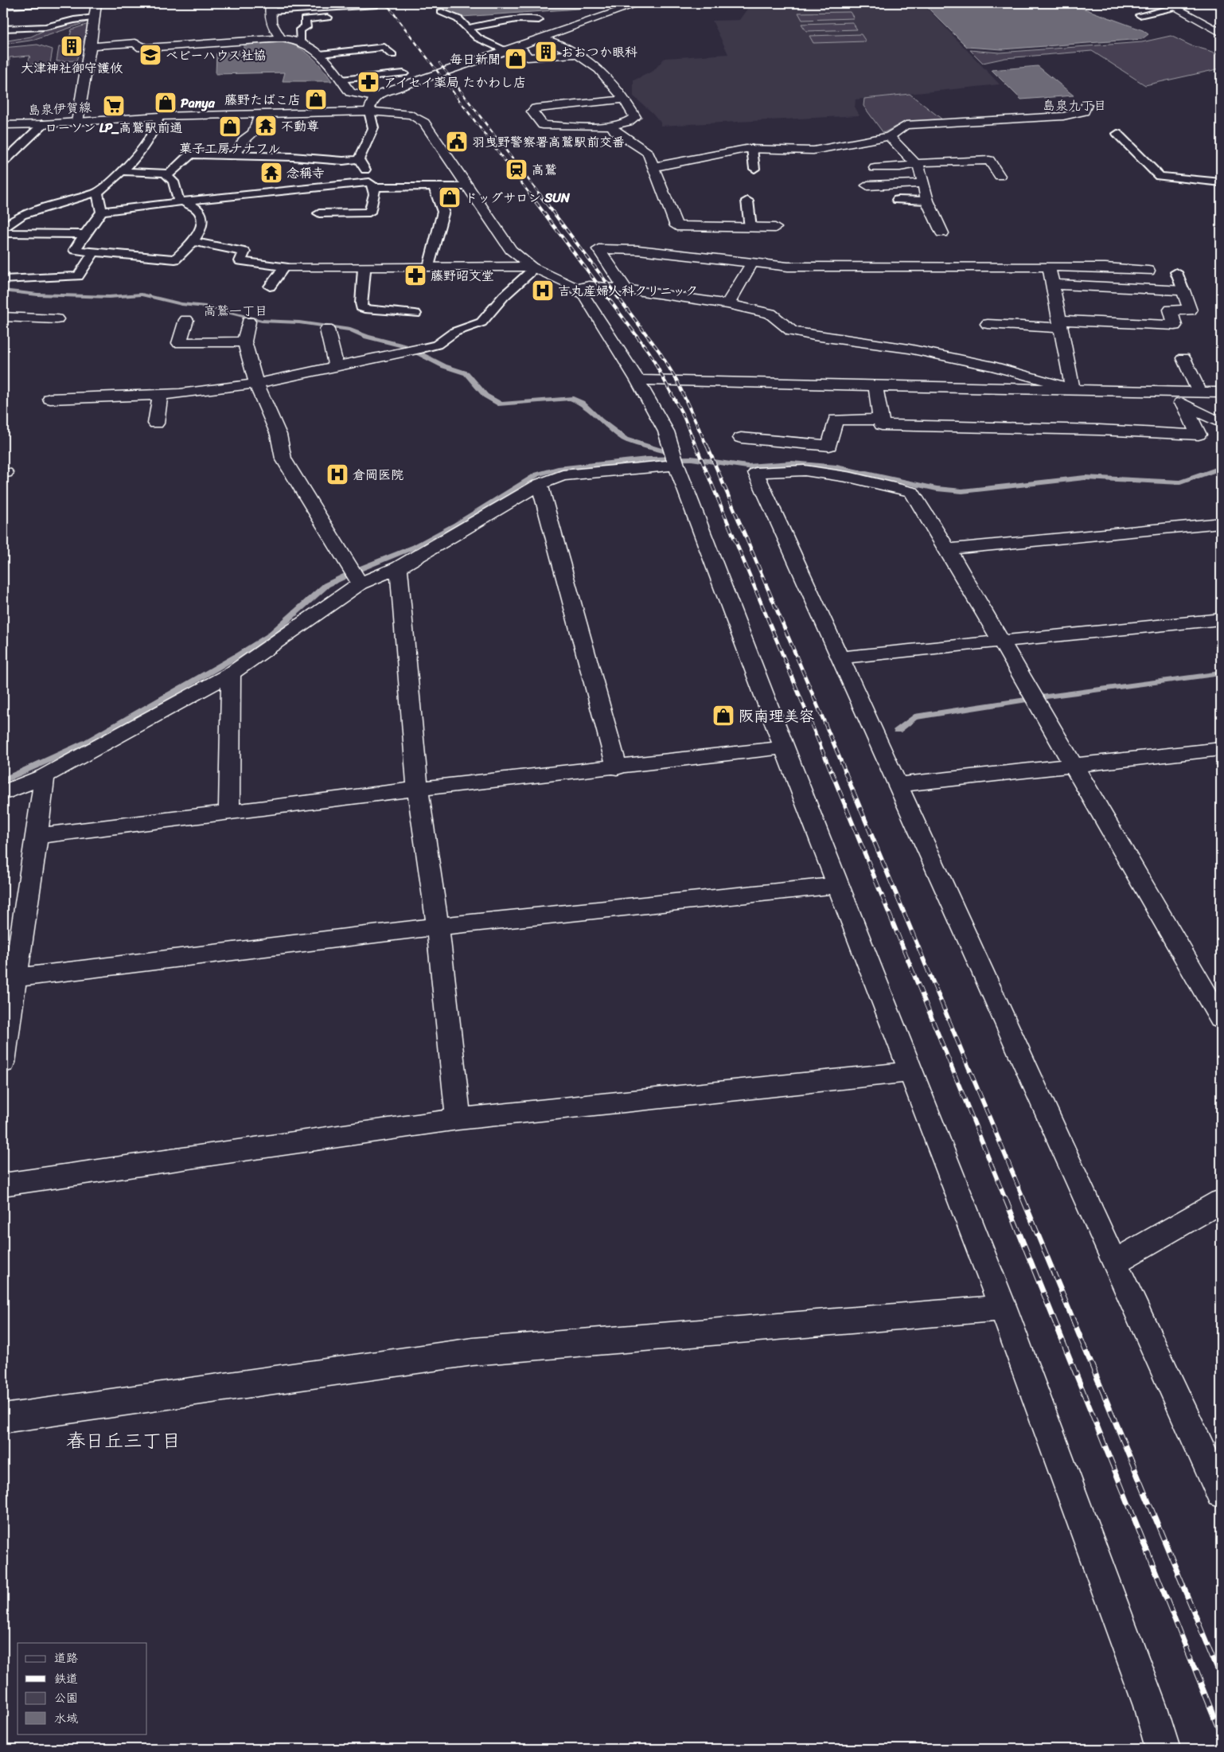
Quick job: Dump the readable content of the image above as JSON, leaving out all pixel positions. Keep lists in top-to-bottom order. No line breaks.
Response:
{"streets":{"street":["島泉伊賀線"]},"districts":["島泉九丁目","高鷲一丁目","春日丘三丁目"],"places":{"building":["大津神社御守護攸","おおつか眼科"],"school or university":["ベビーハウス社協"],"shop":["毎日新聞","藤野たばこ店","Panya","菓子工房ナナフル","ドッグサロン SUN","阪南理美容"],"pharmacy":["アイセイ薬局 たかわし店","藤野昭文堂"],"supermarket":["ローソン LP_高鷲駅前通"],"temple":["不動尊","念稱寺"],"public building":["羽曳野警察署高鷲駅前交番"],"station":["高鷲"],"hospital":["吉丸産婦人科クリニック","倉岡医院"]},"legend":["道路","鉄道","公園","水域"]}
